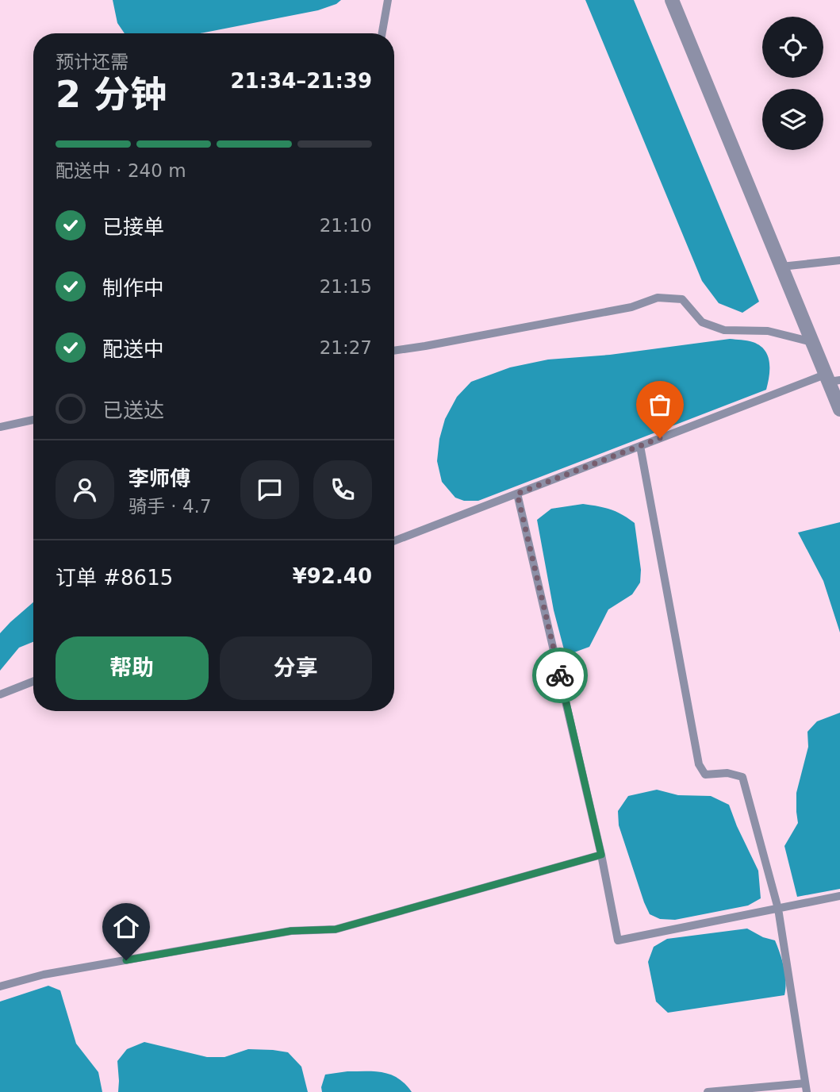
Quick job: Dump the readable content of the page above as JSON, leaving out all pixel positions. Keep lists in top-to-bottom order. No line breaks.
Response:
{"page":{"heading":["2 分钟","预计还需","21:34–21:39"],"panel":["李师傅","骑手 · 4.7","订单 #8615","¥92.40"],"bar":"配送中 · 240 m","list":[["已接单","21:10"],["制作中","21:15"],["配送中","21:27"],"已送达"],"buttons":["帮助","分享"]}}
